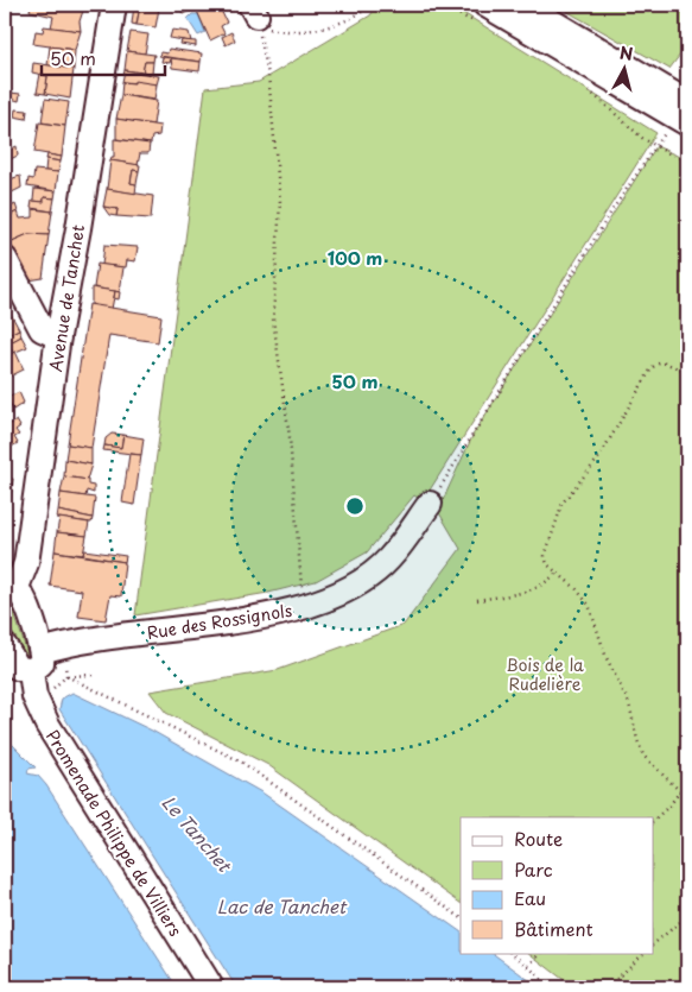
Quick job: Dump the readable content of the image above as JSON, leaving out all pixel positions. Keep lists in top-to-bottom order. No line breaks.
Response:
{"streets":{"street":["Avenue de Tanchet","Rue des Rossignols","Promenade Philippe de Villiers"]},"crossings":[["Avenue de Tanchet","Promenade Philippe de Villiers"],["Rue des Rossignols","Promenade Philippe de Villiers"]],"water":["Le Tanchet","Lac de Tanchet"],"parks":["Bois de la Rudelière"],"legend":["Route","Parc","Eau","Bâtiment"],"scale_bar":"50 m","north":"top","rings":["100 m","50 m"]}
